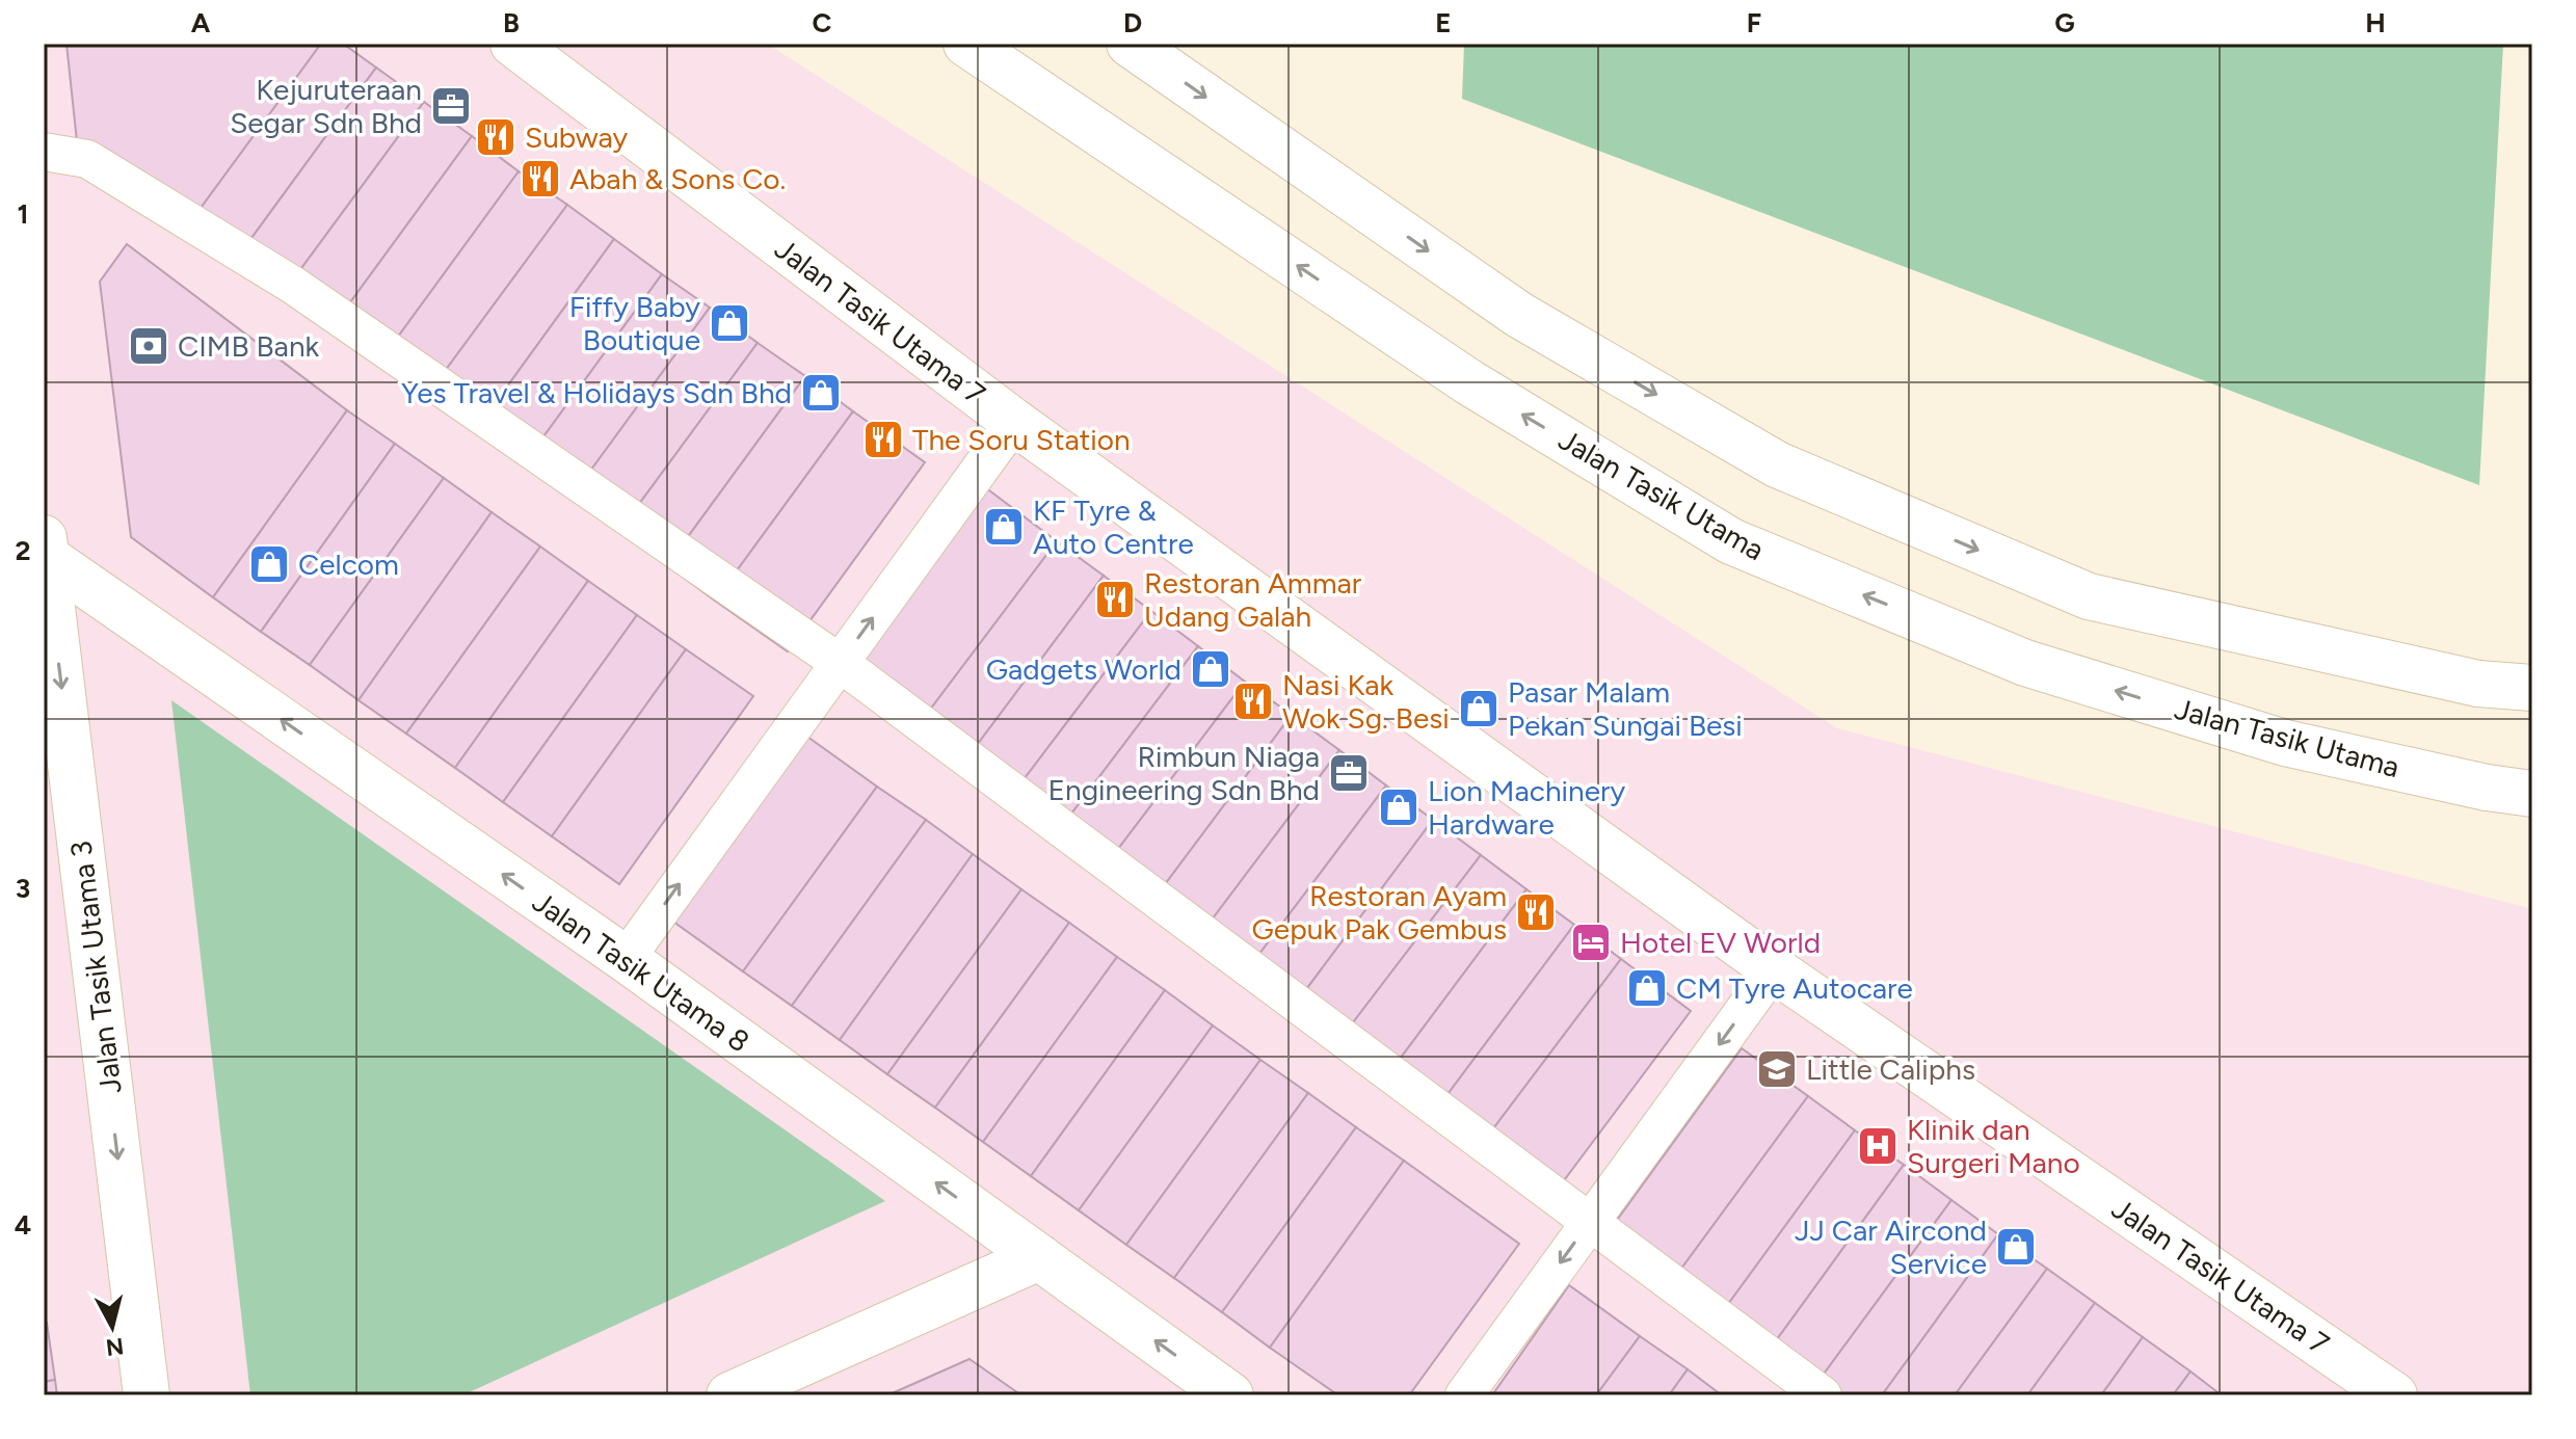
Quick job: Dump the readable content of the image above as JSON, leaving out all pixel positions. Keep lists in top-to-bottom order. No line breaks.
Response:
{"streets":{"main road":["Jalan Tasik Utama 7","Jalan Tasik Utama","Jalan Tasik Utama 3","Jalan Tasik Utama 8"]},"crossings":[["Jalan Tasik Utama 3","Jalan Tasik Utama 8"]],"one_way":["Jalan Tasik Utama 3","Jalan Tasik Utama 8"],"places":{"office":["Kejuruteraan Segar Sdn Bhd","Rimbun Niaga Engineering Sdn Bhd"],"restaurant":["Subway","Abah & Sons Co.","The Soru Station","Restoran Ammar Udang Galah","Nasi Kak Wok Sg. Besi","Restoran Ayam Gepuk Pak Gembus"],"shop":["Fiffy Baby Boutique","Yes Travel & Holidays Sdn Bhd","KF Tyre & Auto Centre","Celcom","Gadgets World","Pasar Malam Pekan Sungai Besi","Lion Machinery Hardware","CM Tyre Autocare","JJ Car Aircond Service"],"bank":["CIMB Bank"],"hotel":["Hotel EV World"],"school or university":["Little Caliphs"],"hospital":["Klinik dan Surgeri Mano"]},"north":"bottom","grid":{"columns":["A","B","C","D","E","F","G","H"],"rows":["1","2","3","4"]}}
